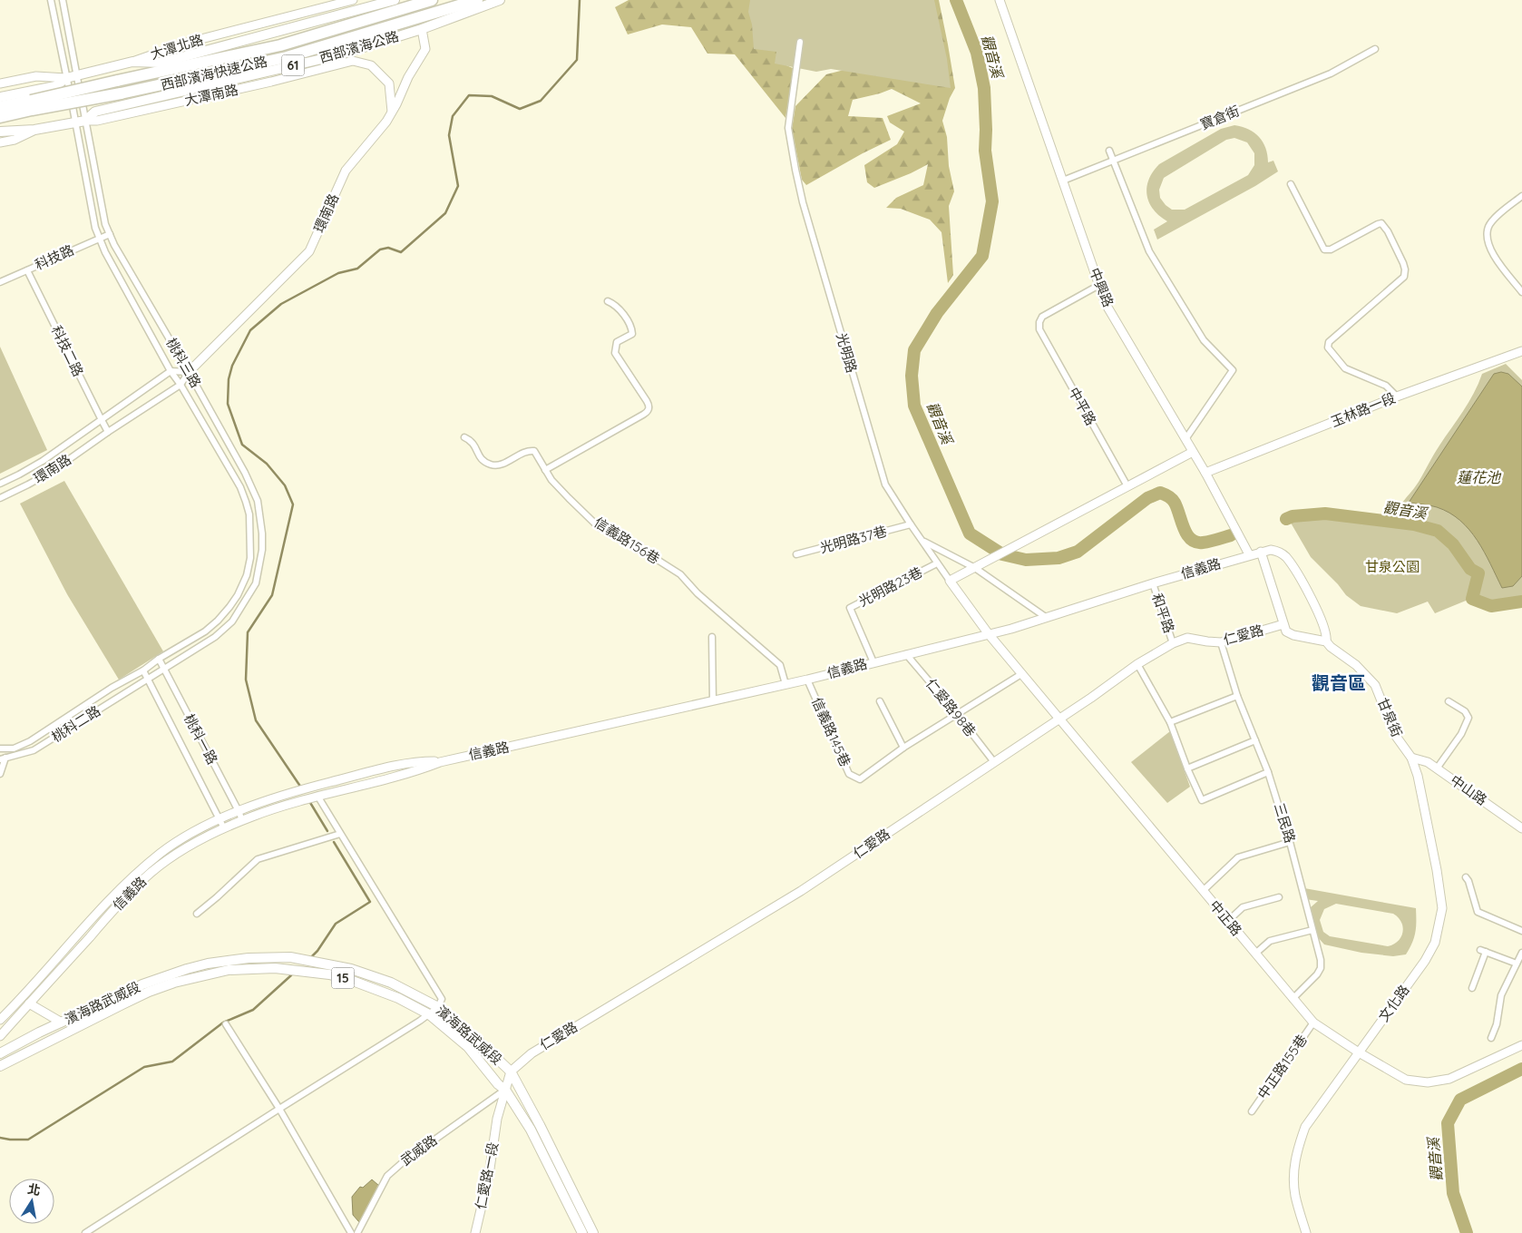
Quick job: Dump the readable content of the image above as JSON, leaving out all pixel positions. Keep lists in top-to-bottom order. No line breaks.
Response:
{"streets":{"highway":["61","西部濱海快速公路"],"main road":["大潭北路","西部濱海公路","大潭南路","15","濱海路武威段"],"street":["寶倉街","環南路","科技路","中興路","科技二路","光明路","桃科三路","中平路","玉林路一段","光明路37巷","信義路156巷","信義路","光明路23巷","和平路","仁愛路","仁愛路98巷","甘泉街","桃科二路","信義路145巷","桃科一路","中山路","三民路","中正路","文化路","中正路155巷","武威路","仁愛路一段"]},"crossings":[["大潭北路","桃科三路"],["西部濱海公路","大潭南路"],["西部濱海公路","環南路"],["西部濱海公路","桃科三路"],["61","大潭南路"],["大潭南路","環南路"],["大潭南路","桃科三路"],["寶倉街","中興路"],["環南路","科技二路"],["環南路","桃科三路"],["科技路","科技二路"],["科技路","桃科三路"],["中興路","中平路"],["中興路","玉林路一段"],["中興路","信義路"],["光明路","光明路37巷"],["光明路","信義路"],["光明路","中正路"],["桃科三路","桃科二路"],["桃科三路","桃科一路"],["信義路156巷","信義路"],["信義路","光明路23巷"],["信義路","和平路"],["信義路","仁愛路98巷"],["信義路","信義路145巷"],["信義路","桃科一路"],["信義路","中正路"],["和平路","仁愛路"],["仁愛路","仁愛路98巷"],["仁愛路","甘泉街"],["仁愛路","三民路"],["仁愛路","中正路"],["仁愛路","濱海路武威段"],["甘泉街","中山路"],["甘泉街","文化路"],["桃科二路","桃科一路"],["中山路","文化路"],["三民路","中正路"],["中正路","文化路"],["中正路","中正路155巷"],["濱海路武威段","武威路"],["濱海路武威段","仁愛路一段"],["武威路","仁愛路一段"]],"districts":["觀音區"],"water":["觀音溪","蓮花池"],"parks":["甘泉公園"],"north":"top"}
